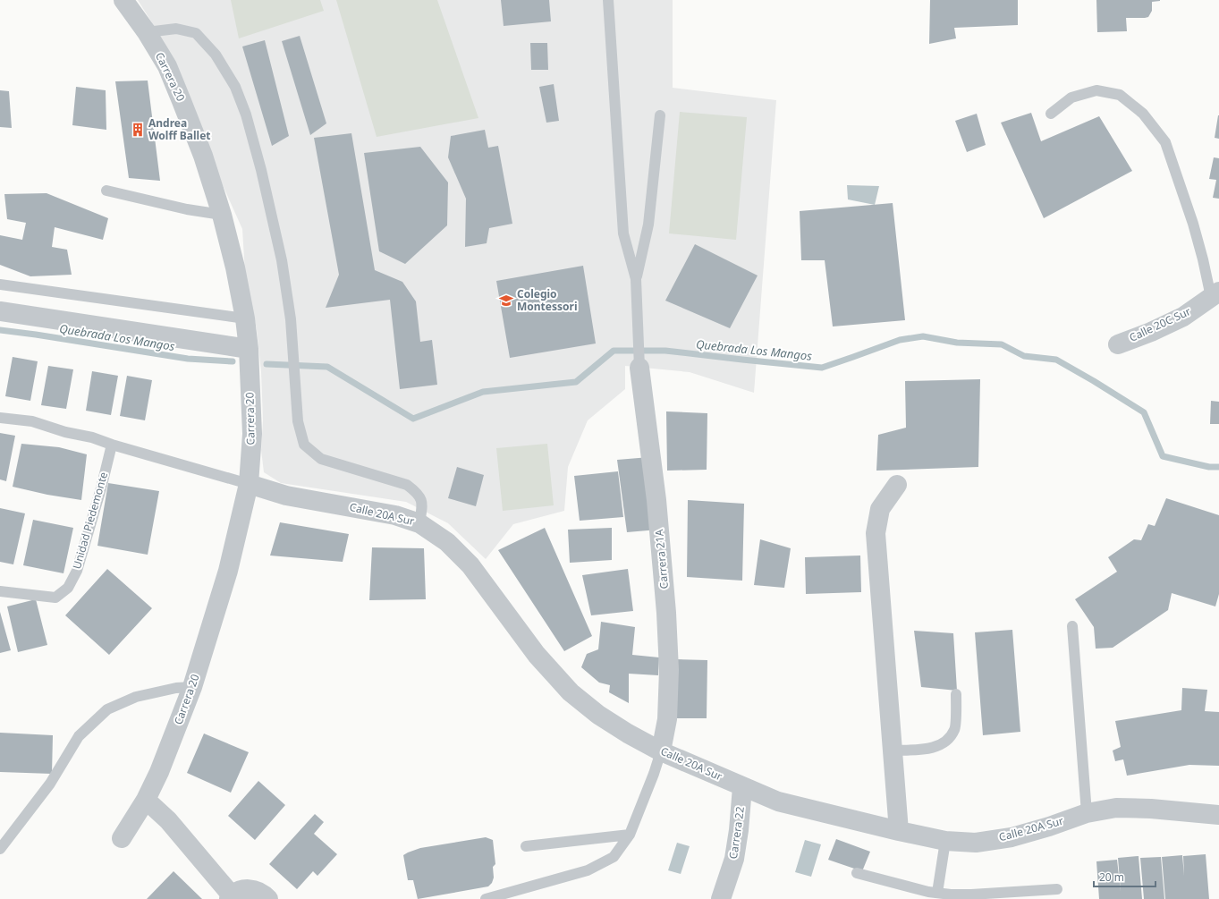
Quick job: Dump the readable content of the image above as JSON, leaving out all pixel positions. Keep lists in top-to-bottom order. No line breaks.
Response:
{"streets":{"street":["Carrera 20","Calle 20C Sur","Calle 20A Sur","Carrera 21A","Carrera 22"],"lane":["Unidad Piedemonte"]},"crossings":[["Carrera 20","Calle 20A Sur"],["Calle 20A Sur","Carrera 21A"],["Calle 20A Sur","Carrera 22"]],"water":["Quebrada Los Mangos"],"places":{"building":["Andrea Wolff Ballet"],"school or university":["Colegio Montessori"]},"scale_bar":"20 m"}
